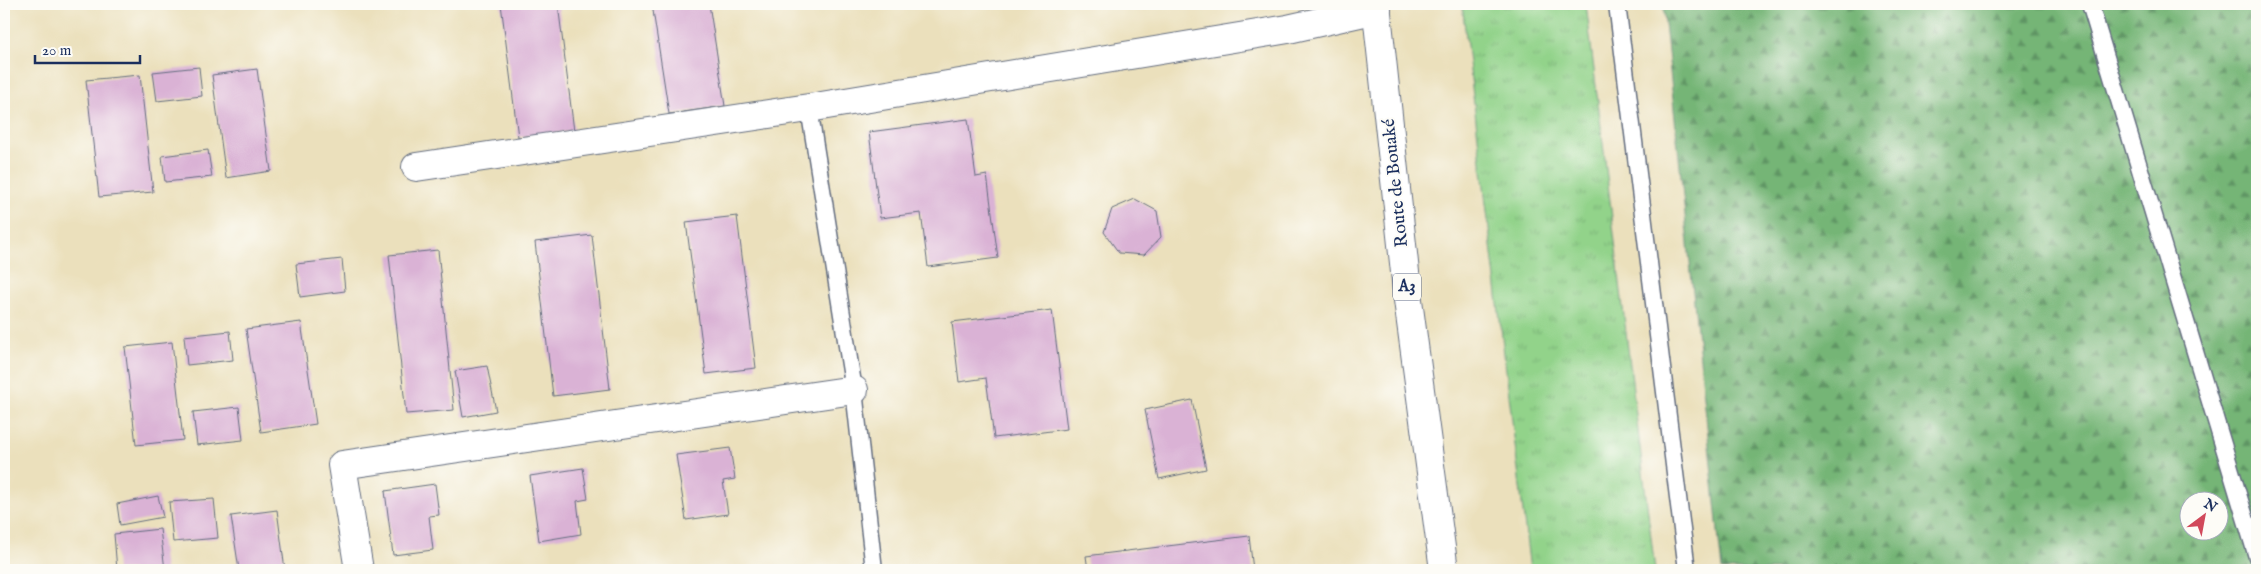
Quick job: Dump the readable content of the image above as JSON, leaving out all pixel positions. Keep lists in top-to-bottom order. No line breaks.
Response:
{"streets":{"main road":["Route de Bouaké","A3"]},"scale_bar":"20 m","north":"top right"}
